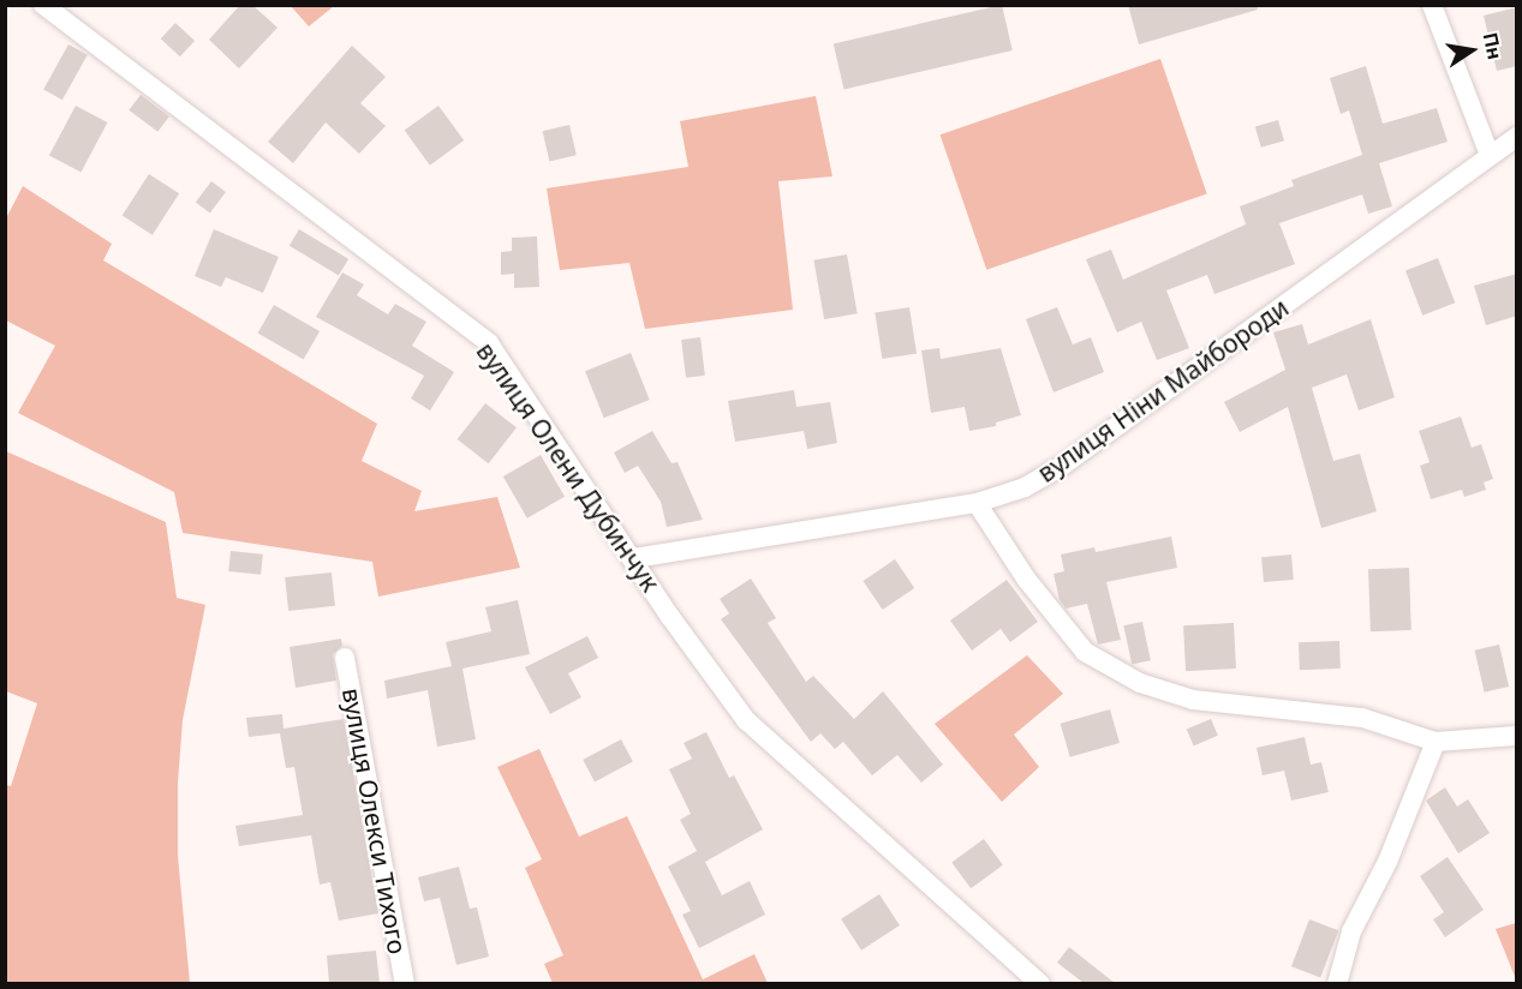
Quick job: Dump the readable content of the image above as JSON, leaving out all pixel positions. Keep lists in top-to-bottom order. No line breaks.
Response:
{"streets":{"street":["вулиця Ніни Майбороди","вулиця Олени Дубинчук","вулиця Олекси Тихого"]},"crossings":[["вулиця Ніни Майбороди","вулиця Олени Дубинчук"]],"north":"right"}
